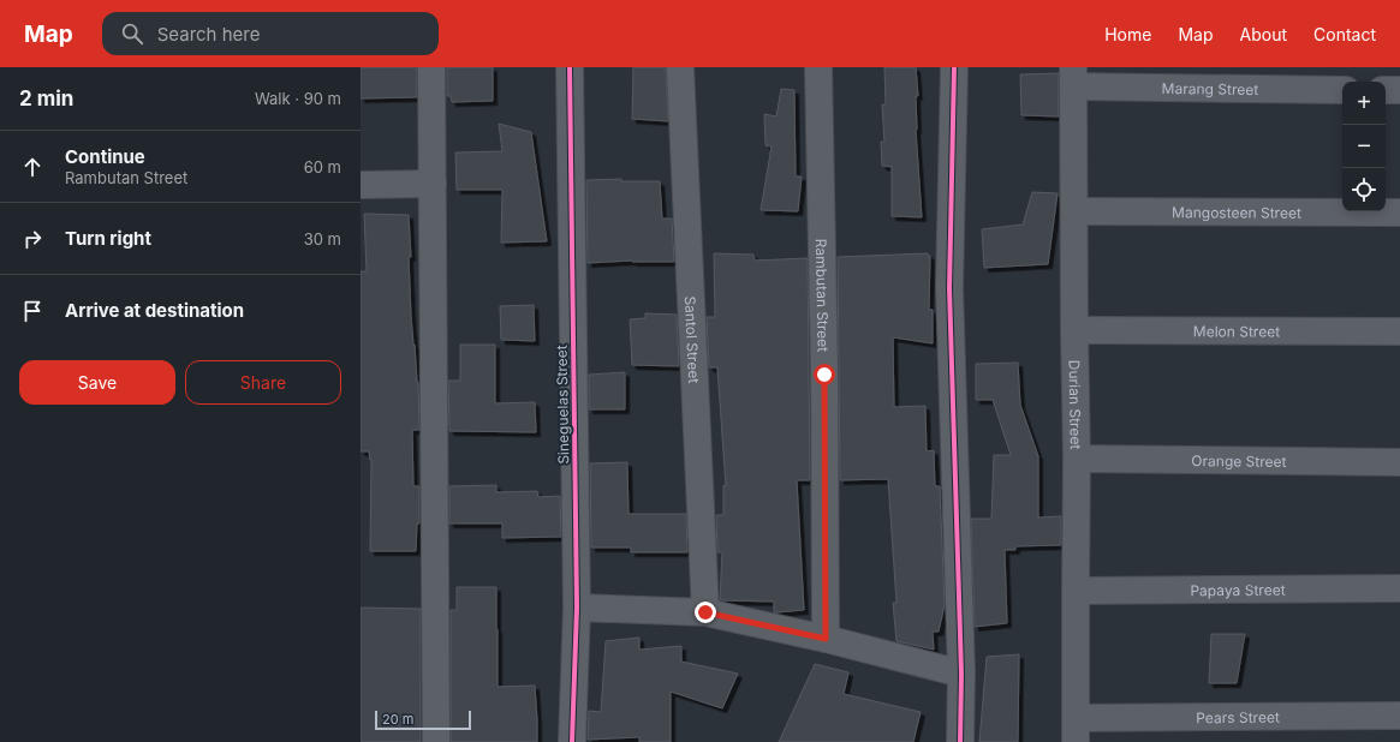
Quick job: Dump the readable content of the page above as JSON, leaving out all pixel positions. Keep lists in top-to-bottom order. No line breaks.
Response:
{"streets":{"street":["Marang Street","Mangosteen Street","Rambutan Street","Melon Street","Santol Street","Sineguelas Street","Durian Street","Orange Street","Papaya Street","Pears Street"]},"crossings":[["Marang Street","Durian Street"],["Mangosteen Street","Durian Street"],["Melon Street","Durian Street"],["Durian Street","Orange Street"],["Durian Street","Papaya Street"],["Durian Street","Pears Street"]],"scale_bar":"20 m","page":{"header":"Map","search":"Search here","nav":["Home","Map","About","Contact"],"heading":["2 min","Walk · 90 m"],"map_buttons":["+","−"],"list":[["Continue","Rambutan Street","60 m"],["Turn right","30 m"],"Arrive at destination"],"buttons":["Save","Share"],"scale":"20 m"}}
